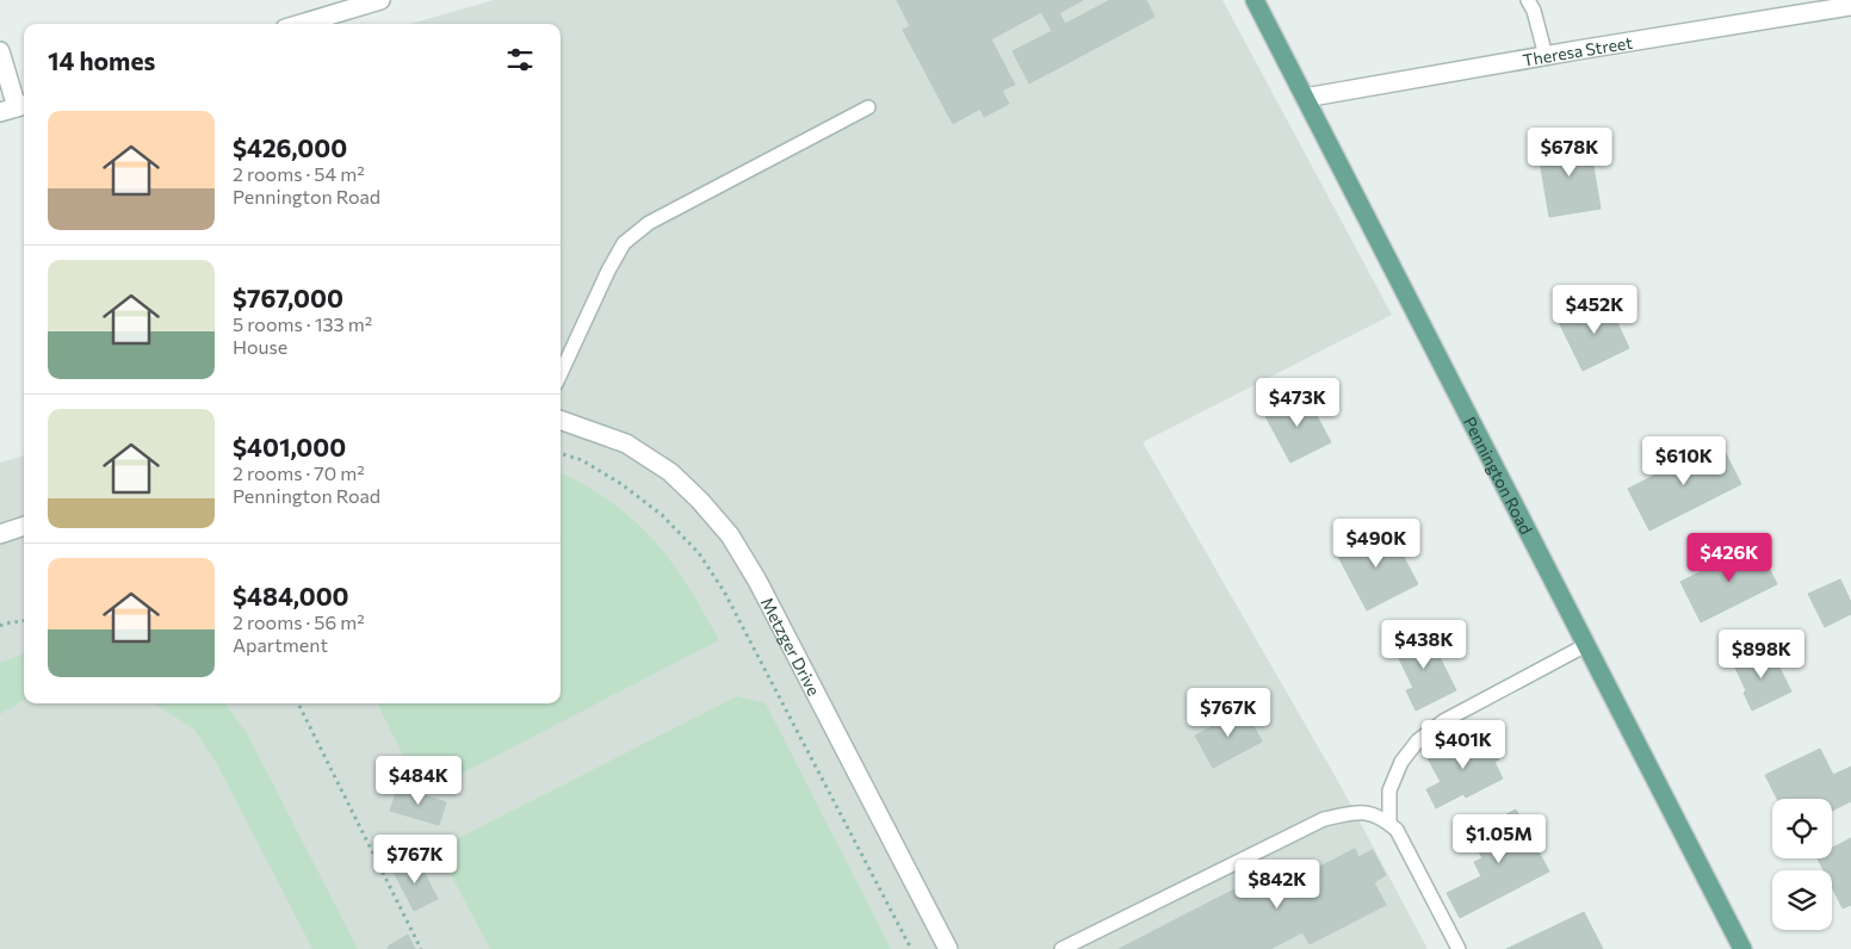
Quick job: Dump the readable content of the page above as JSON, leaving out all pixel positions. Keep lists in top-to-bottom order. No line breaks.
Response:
{"streets":{"main road":["Pennington Road"],"street":["Theresa Street","Metzger Drive"]},"crossings":[["Theresa Street","Pennington Road"]],"page":{"heading":"14 homes","list":[{"name":"$426,000","note":"2 rooms · 54 m² · Pennington Road"},{"name":"$767,000","note":"5 rooms · 133 m² · House"},{"name":"$401,000","note":"2 rooms · 70 m² · Pennington Road"},{"name":"$484,000","note":"2 rooms · 56 m² · Apartment"}],"price":["$678K","$452K","$473K","$610K","$490K","$426K","$438K","$898K","$767K","$401K","$484K","$1.05M","$767K","$842K"]}}
